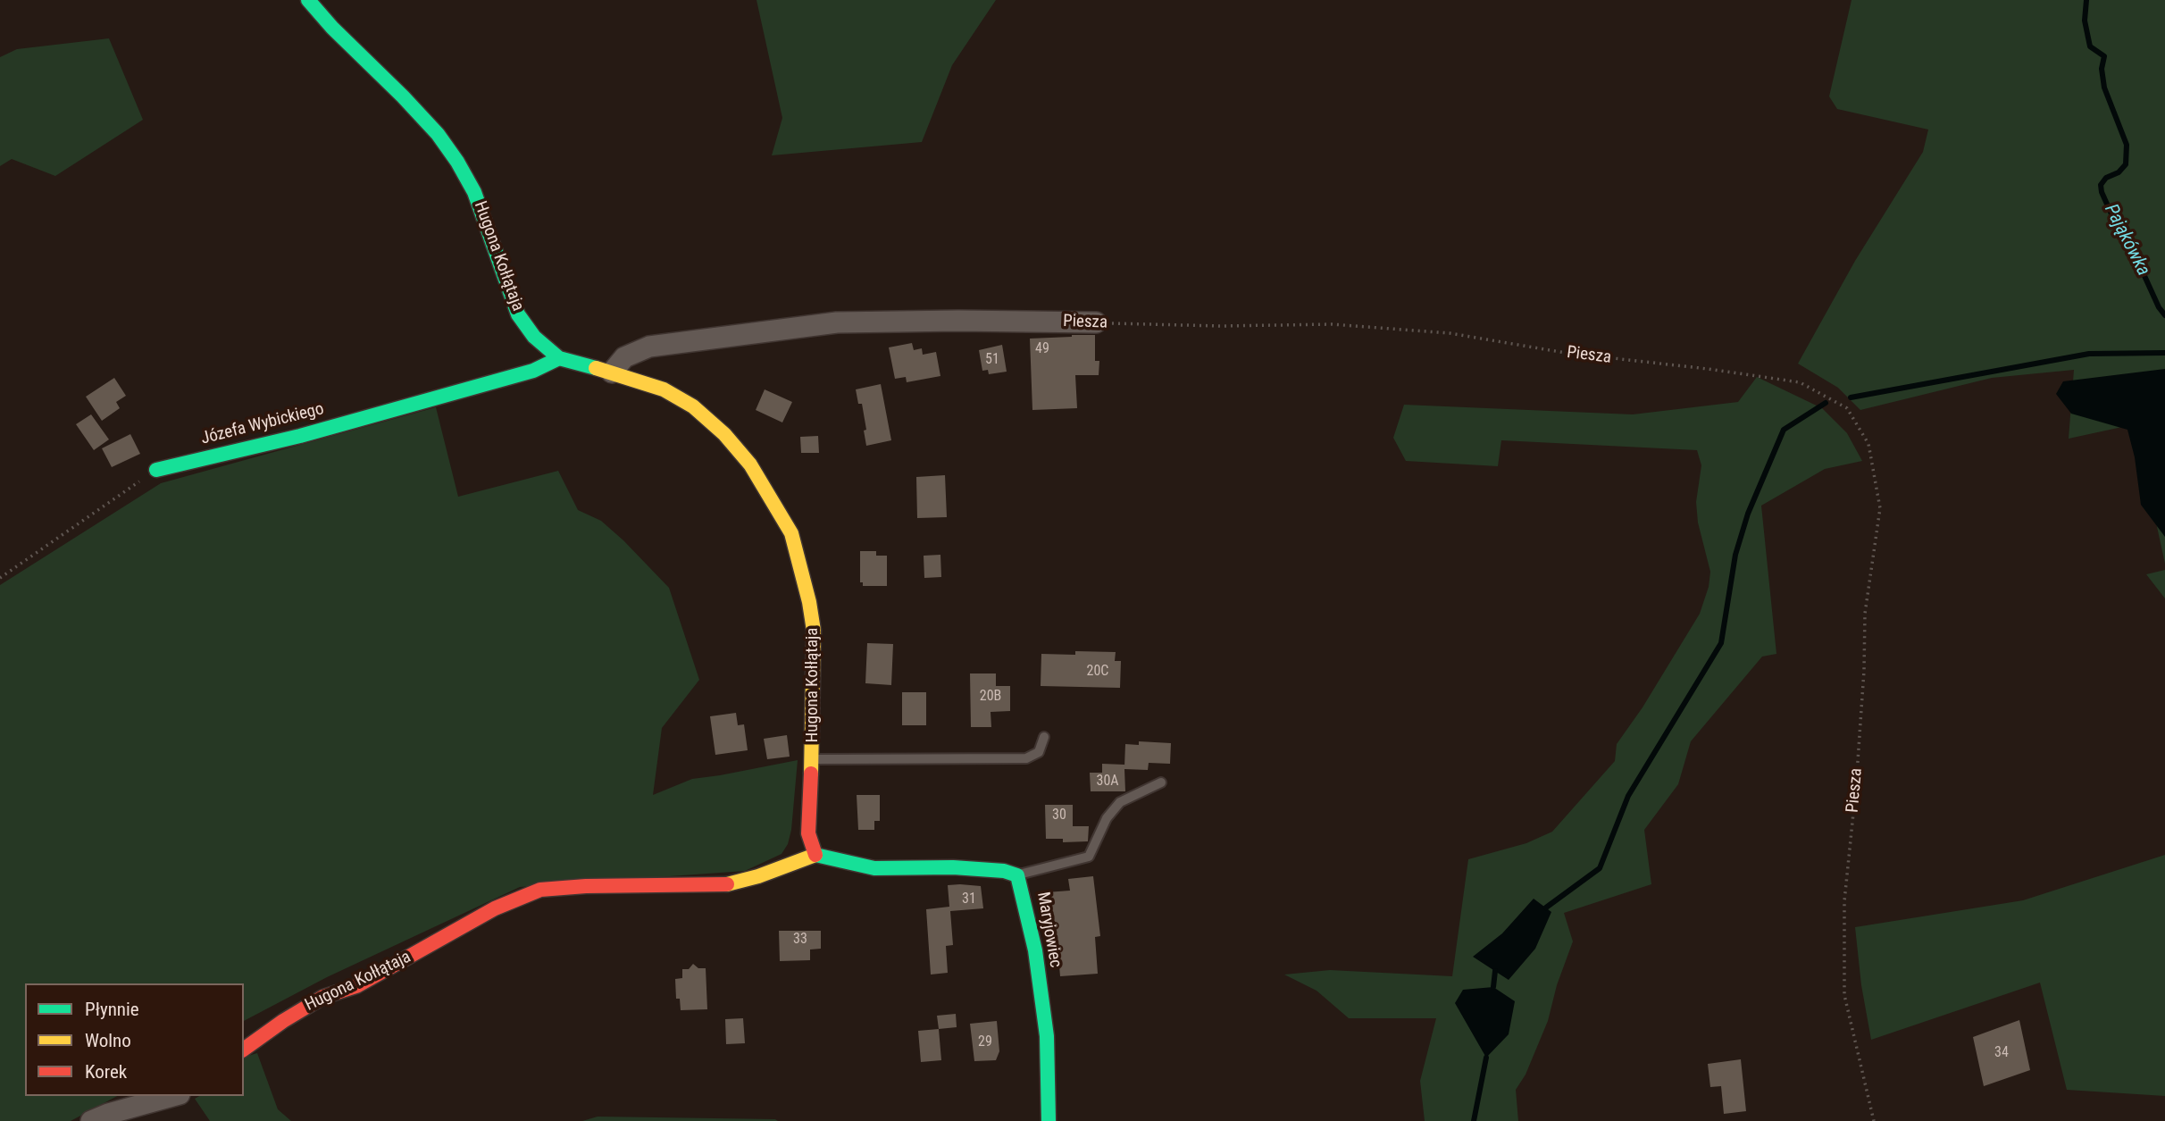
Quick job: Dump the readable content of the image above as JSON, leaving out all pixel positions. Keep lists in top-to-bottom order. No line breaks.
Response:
{"streets":{"street":["Hugona Kołłątaja","Piesza","Józefa Wybickiego","Maryjowiec"]},"crossings":[["Hugona Kołłątaja","Piesza"],["Hugona Kołłątaja","Józefa Wybickiego"],["Hugona Kołłątaja","Maryjowiec"]],"water":["Pająkówka"],"house_numbers":["49","51","20C","20B","30A","30","31","33","29","34"],"legend":["Płynnie","Wolno","Korek"]}
